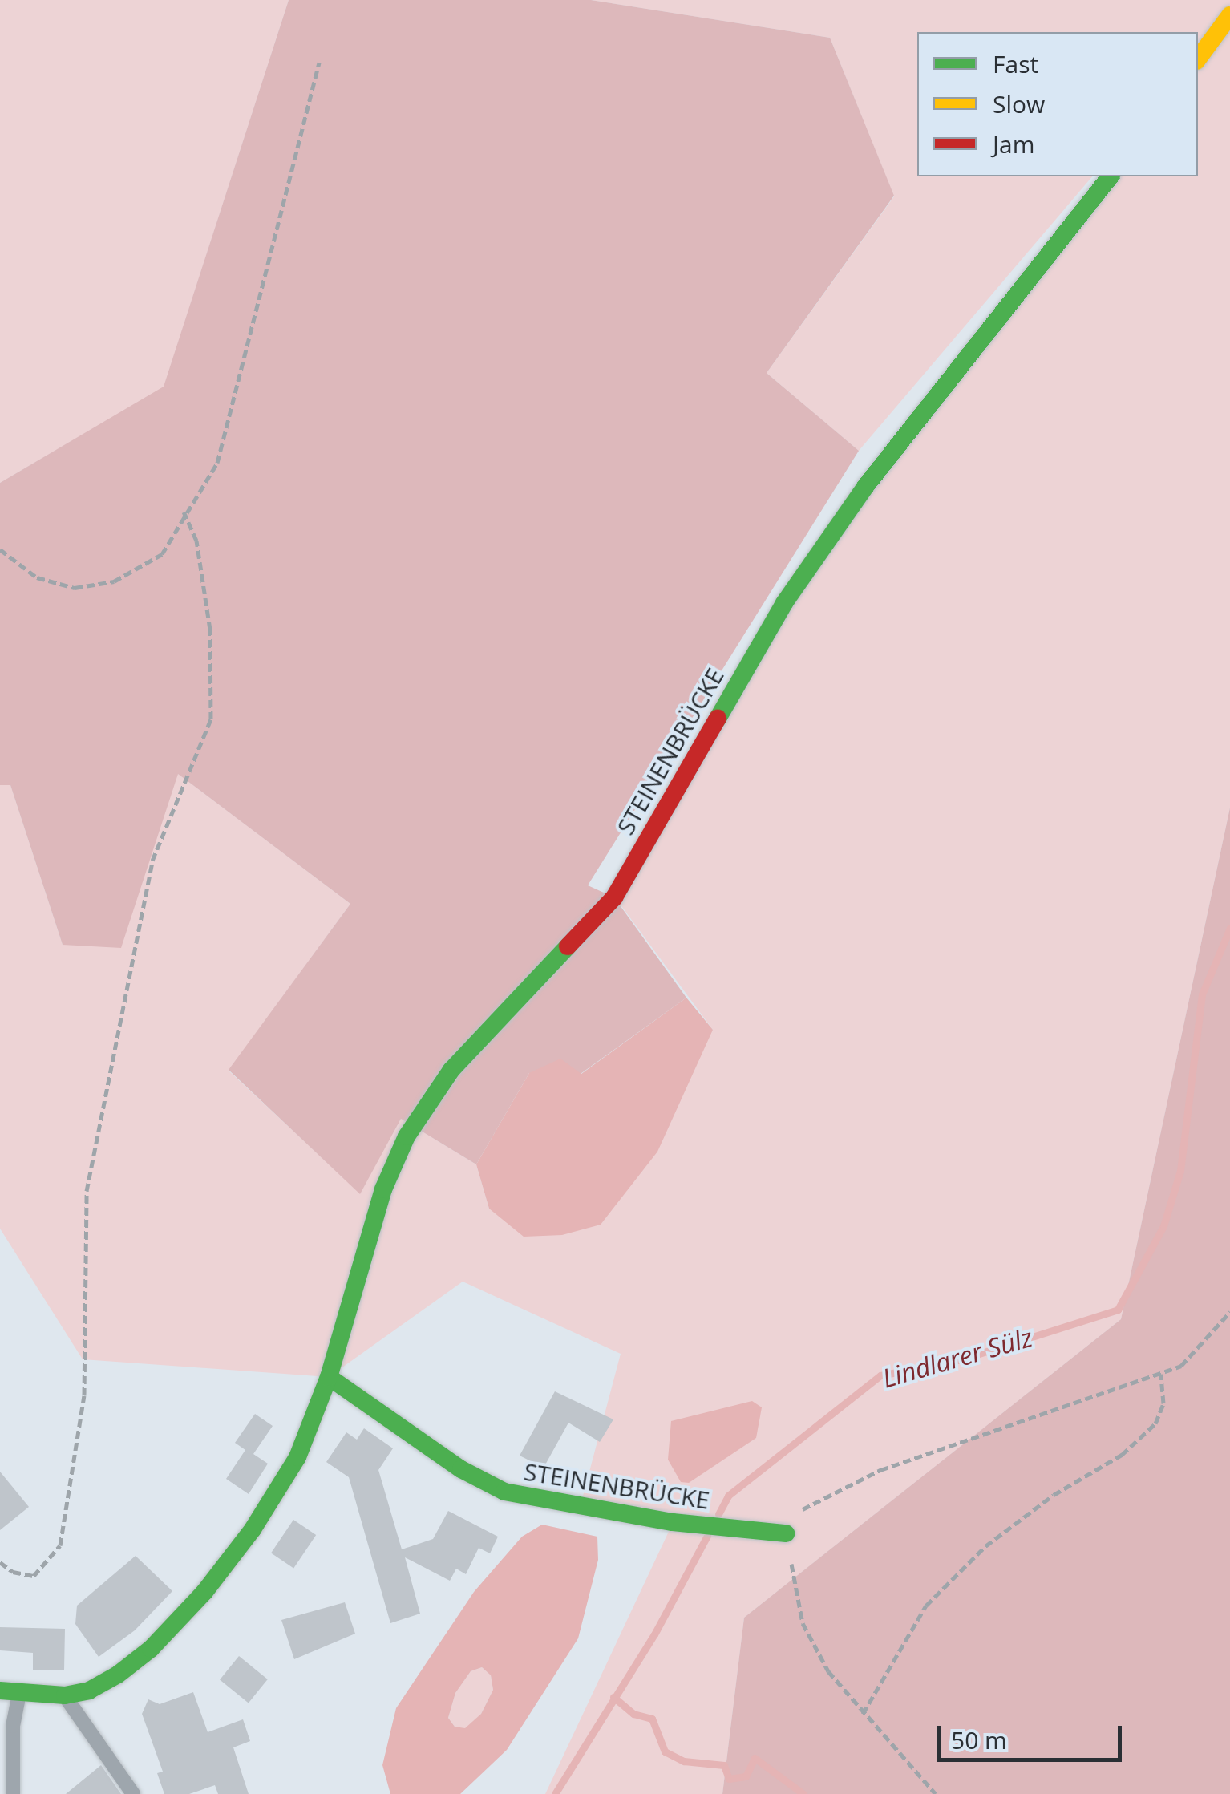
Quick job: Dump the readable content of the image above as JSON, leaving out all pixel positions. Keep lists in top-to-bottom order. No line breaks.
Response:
{"streets":{"main road":["STEINENBRÜCKE"]},"water":["Lindlarer Sülz"],"legend":["Fast","Slow","Jam"],"scale_bar":"50 m"}
